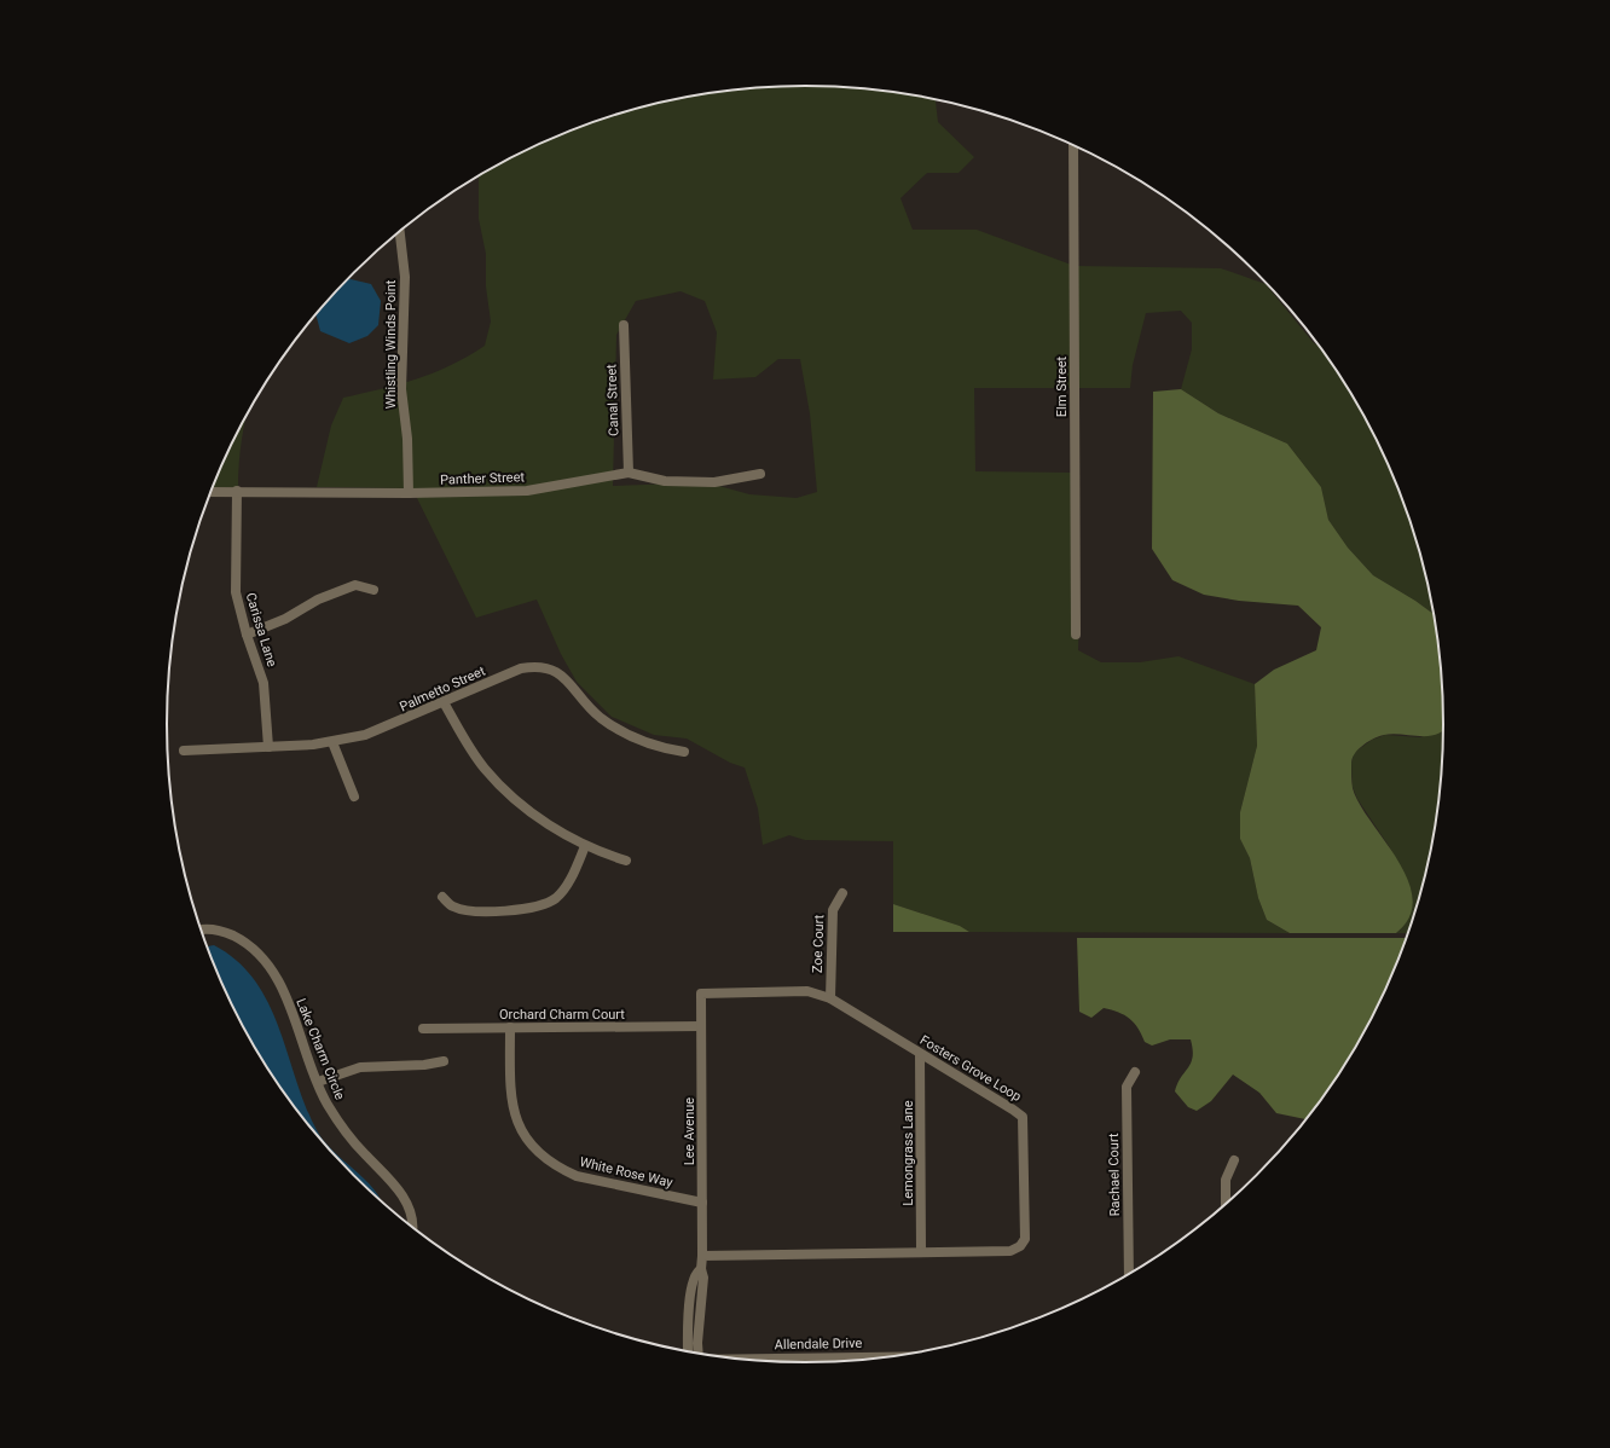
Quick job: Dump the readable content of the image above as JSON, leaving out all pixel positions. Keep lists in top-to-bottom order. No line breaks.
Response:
{"streets":{"street":["Whistling Winds Point","Elm Street","Canal Street","Panther Street","Carissa Lane","Palmetto Street","Zoe Court","Orchard Charm Court","Lake Charm Circle","Fosters Grove Loop","Lee Avenue","Lemongrass Lane","White Rose Way","Rachael Court","Allendale Drive"]},"crossings":[["Whistling Winds Point","Panther Street"],["Canal Street","Panther Street"],["Panther Street","Carissa Lane"],["Carissa Lane","Palmetto Street"],["Zoe Court","Fosters Grove Loop"],["Orchard Charm Court","Lee Avenue"],["Orchard Charm Court","White Rose Way"],["Fosters Grove Loop","Lee Avenue"],["Fosters Grove Loop","Lemongrass Lane"],["Lee Avenue","White Rose Way"]]}
